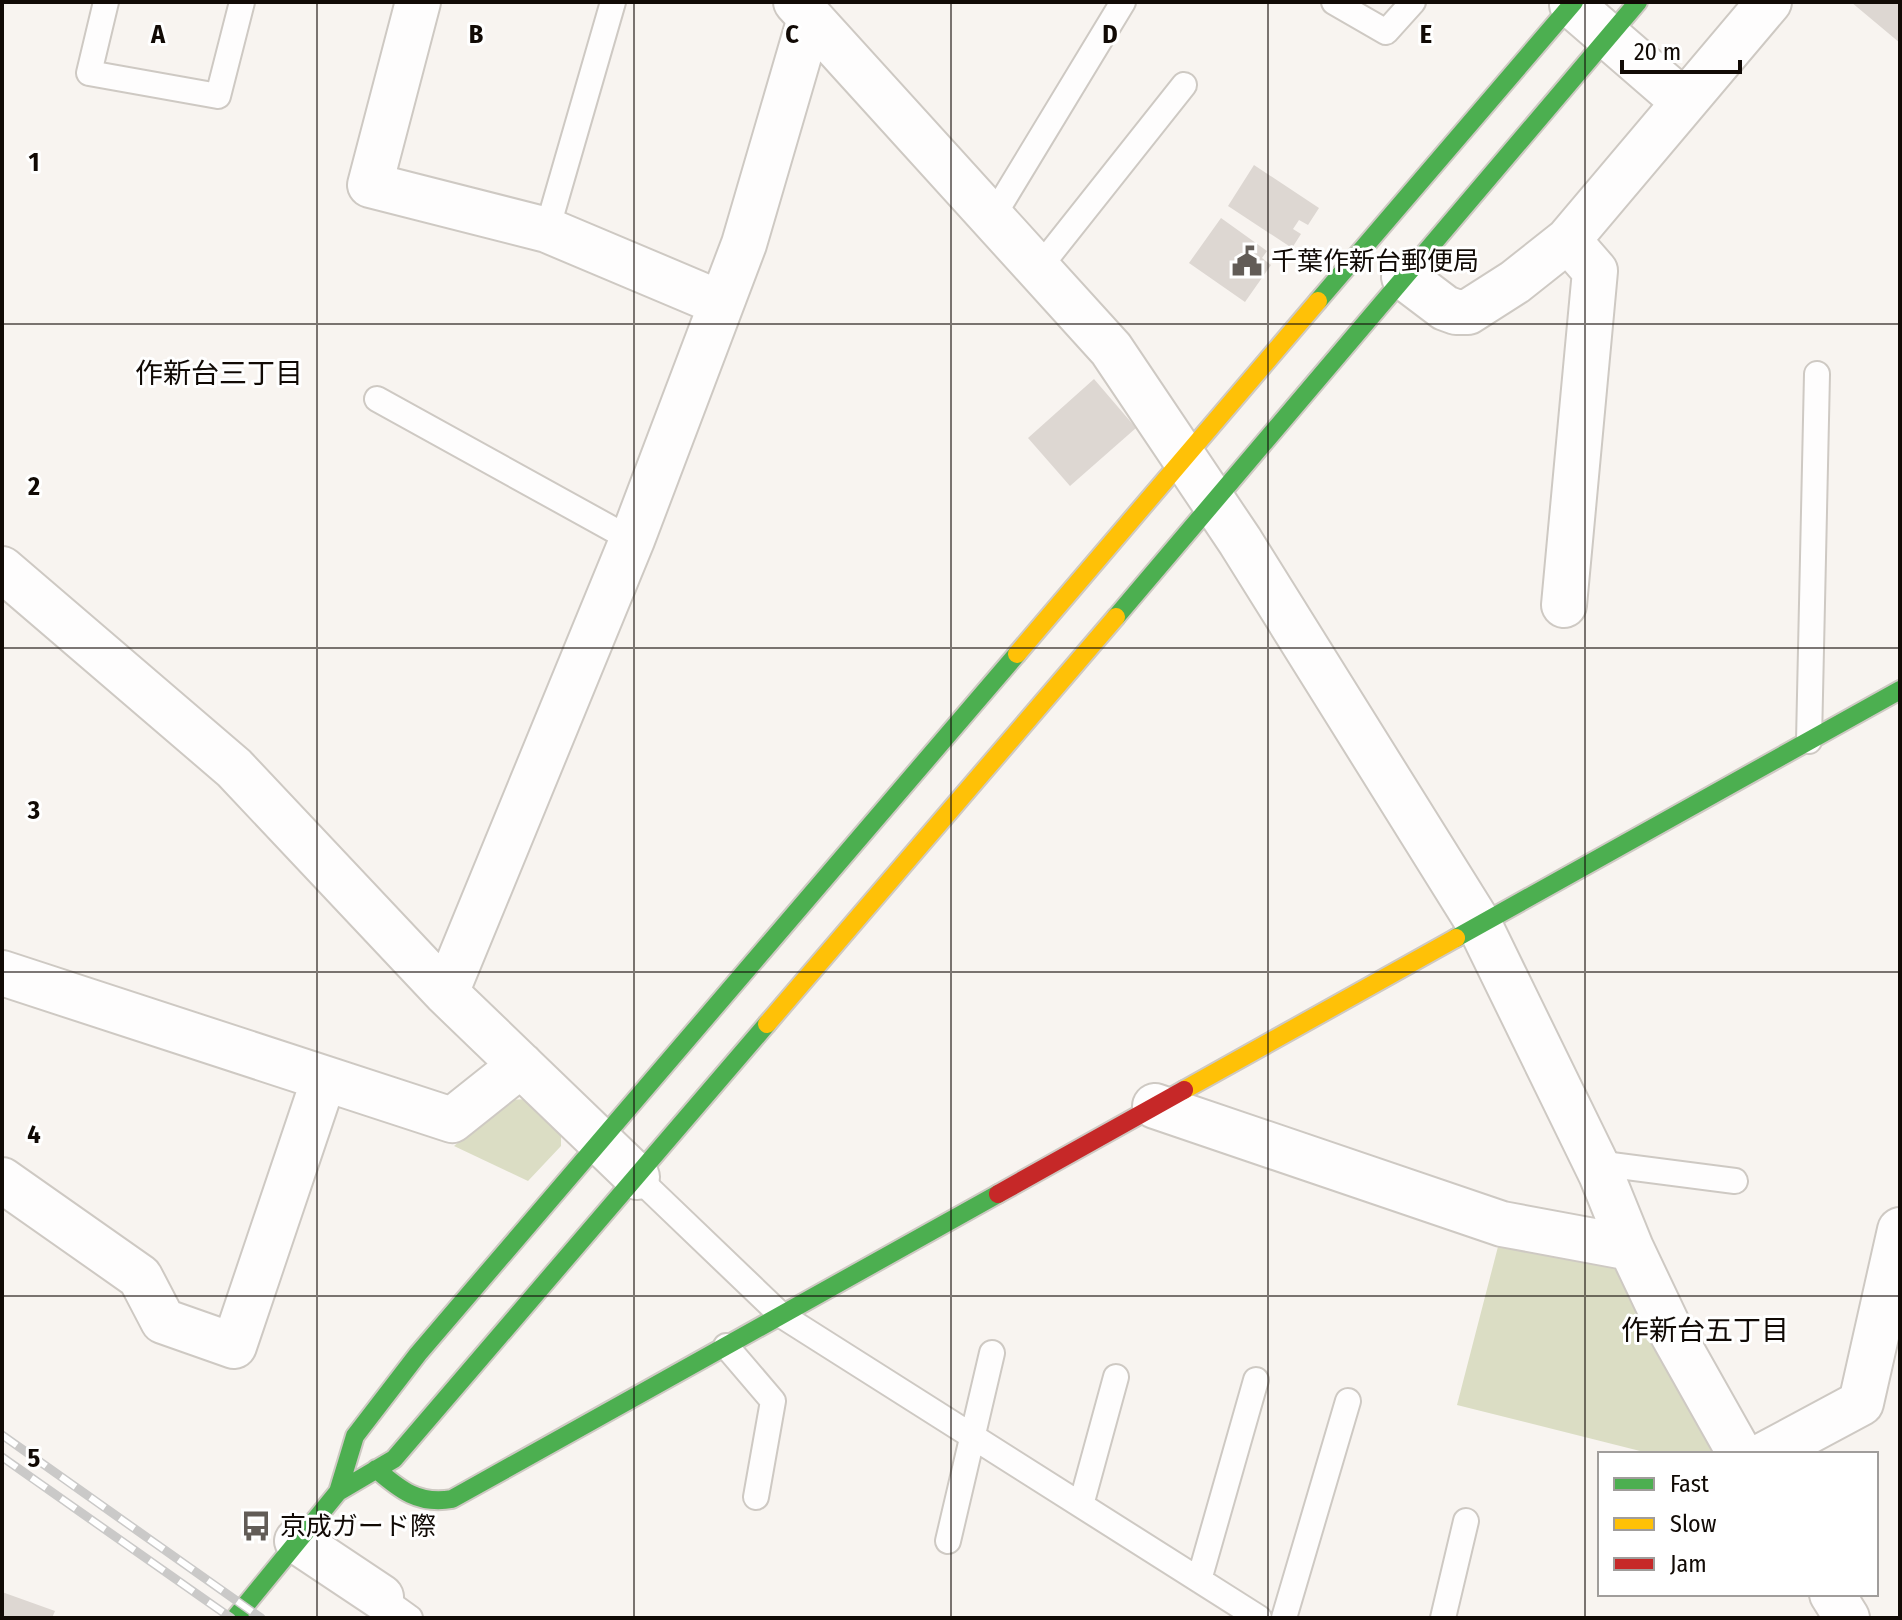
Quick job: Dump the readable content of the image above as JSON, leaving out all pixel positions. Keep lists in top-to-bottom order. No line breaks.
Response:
{"districts":["作新台三丁目","作新台五丁目"],"places":{"public building":["千葉作新台郵便局"],"bus stop":["京成ガード際"]},"legend":["Fast","Slow","Jam"],"scale_bar":"20 m","grid":{"columns":["A","B","C","D","E"],"rows":["1","2","3","4","5"]}}
